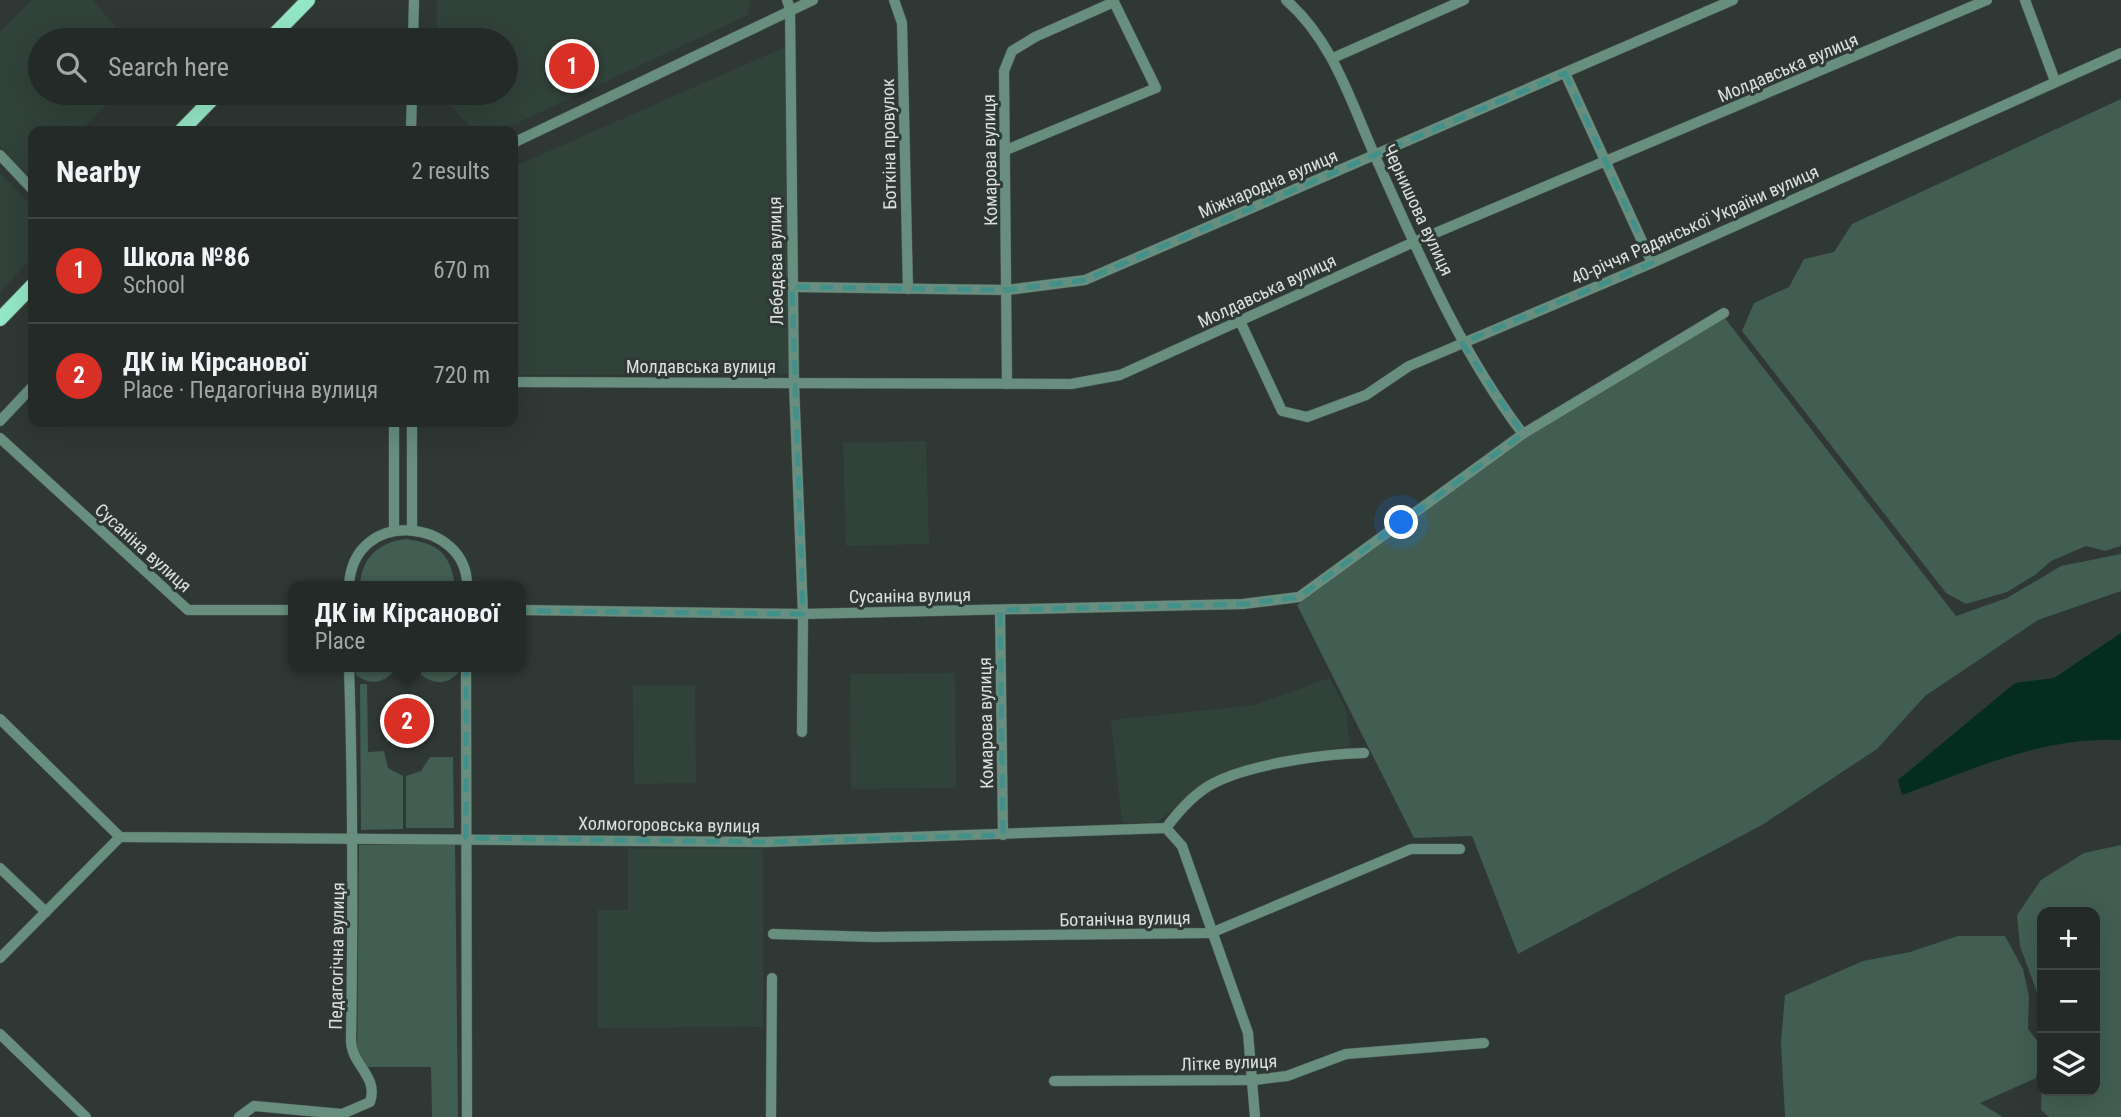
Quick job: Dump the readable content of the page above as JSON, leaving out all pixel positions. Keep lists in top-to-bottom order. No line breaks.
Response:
{"streets":{"street":["Молдавська вулиця","Боткіна провулок","Комарова вулиця","Міжнародна вулиця","Чернишова вулиця","40-річчя Радянської України вулиця","Лебедєва вулиця","Сусаніна вулиця","Холмогоровська вулиця","Ботанічна вулиця","Педагогічна вулиця","Літке вулиця"]},"crossings":[["Молдавська вулиця","Комарова вулиця"],["Молдавська вулиця","Чернишова вулиця"],["Молдавська вулиця","40-річчя Радянської України вулиця"],["Молдавська вулиця","Лебедєва вулиця"],["Боткіна провулок","Міжнародна вулиця"],["Комарова вулиця","Міжнародна вулиця"],["Комарова вулиця","Сусаніна вулиця"],["Комарова вулиця","Холмогоровська вулиця"],["Міжнародна вулиця","Чернишова вулиця"],["Міжнародна вулиця","Лебедєва вулиця"],["Чернишова вулиця","40-річчя Радянської України вулиця"],["Чернишова вулиця","Сусаніна вулиця"],["Лебедєва вулиця","Сусаніна вулиця"],["Холмогоровська вулиця","Педагогічна вулиця"]],"page":{"search":"Search here","pins":["1","2"],"heading":["Nearby","2 results"],"list":[{"mark":"1","name":"Школа №86","note":"School","value":"670 m"},{"mark":"2","name":"ДК ім Кірсанової","note":"Place · Педагогічна вулиця","value":"720 m"}],"popup":["ДК ім Кірсанової","Place"],"map_buttons":["+","−"]}}
